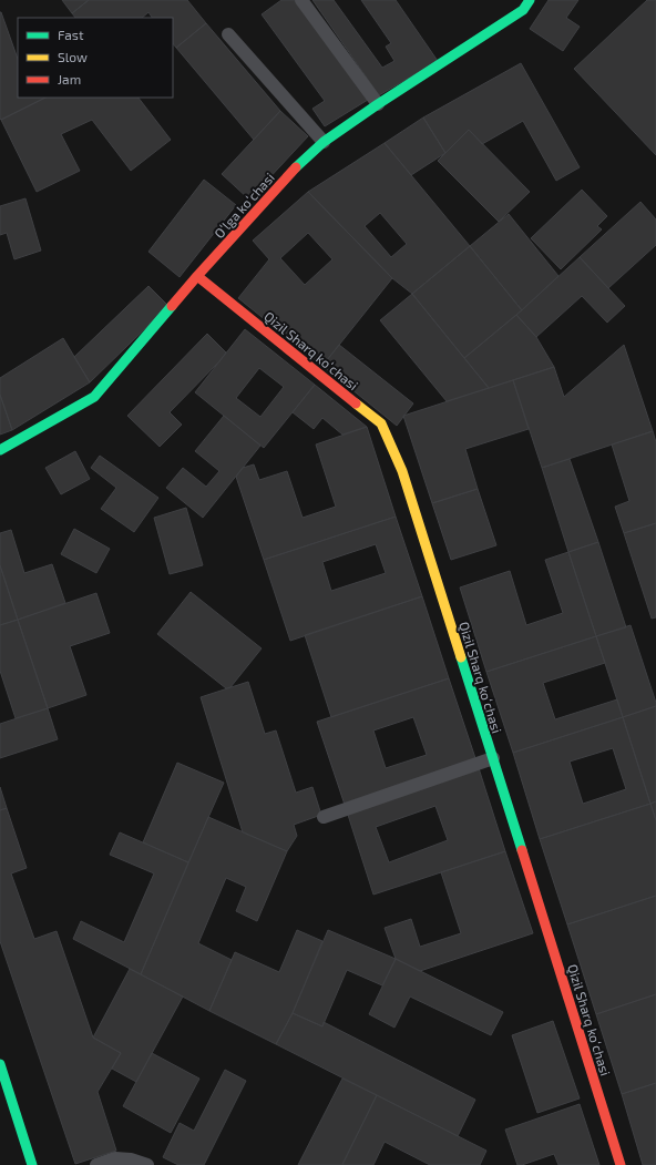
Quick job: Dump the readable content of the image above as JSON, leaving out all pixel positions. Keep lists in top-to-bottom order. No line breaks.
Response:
{"streets":{"street":["Oʻlga koʻchasi","Qizil Sharq koʻchasi"]},"crossings":[["Oʻlga koʻchasi","Qizil Sharq koʻchasi"]],"legend":["Fast","Slow","Jam"]}
